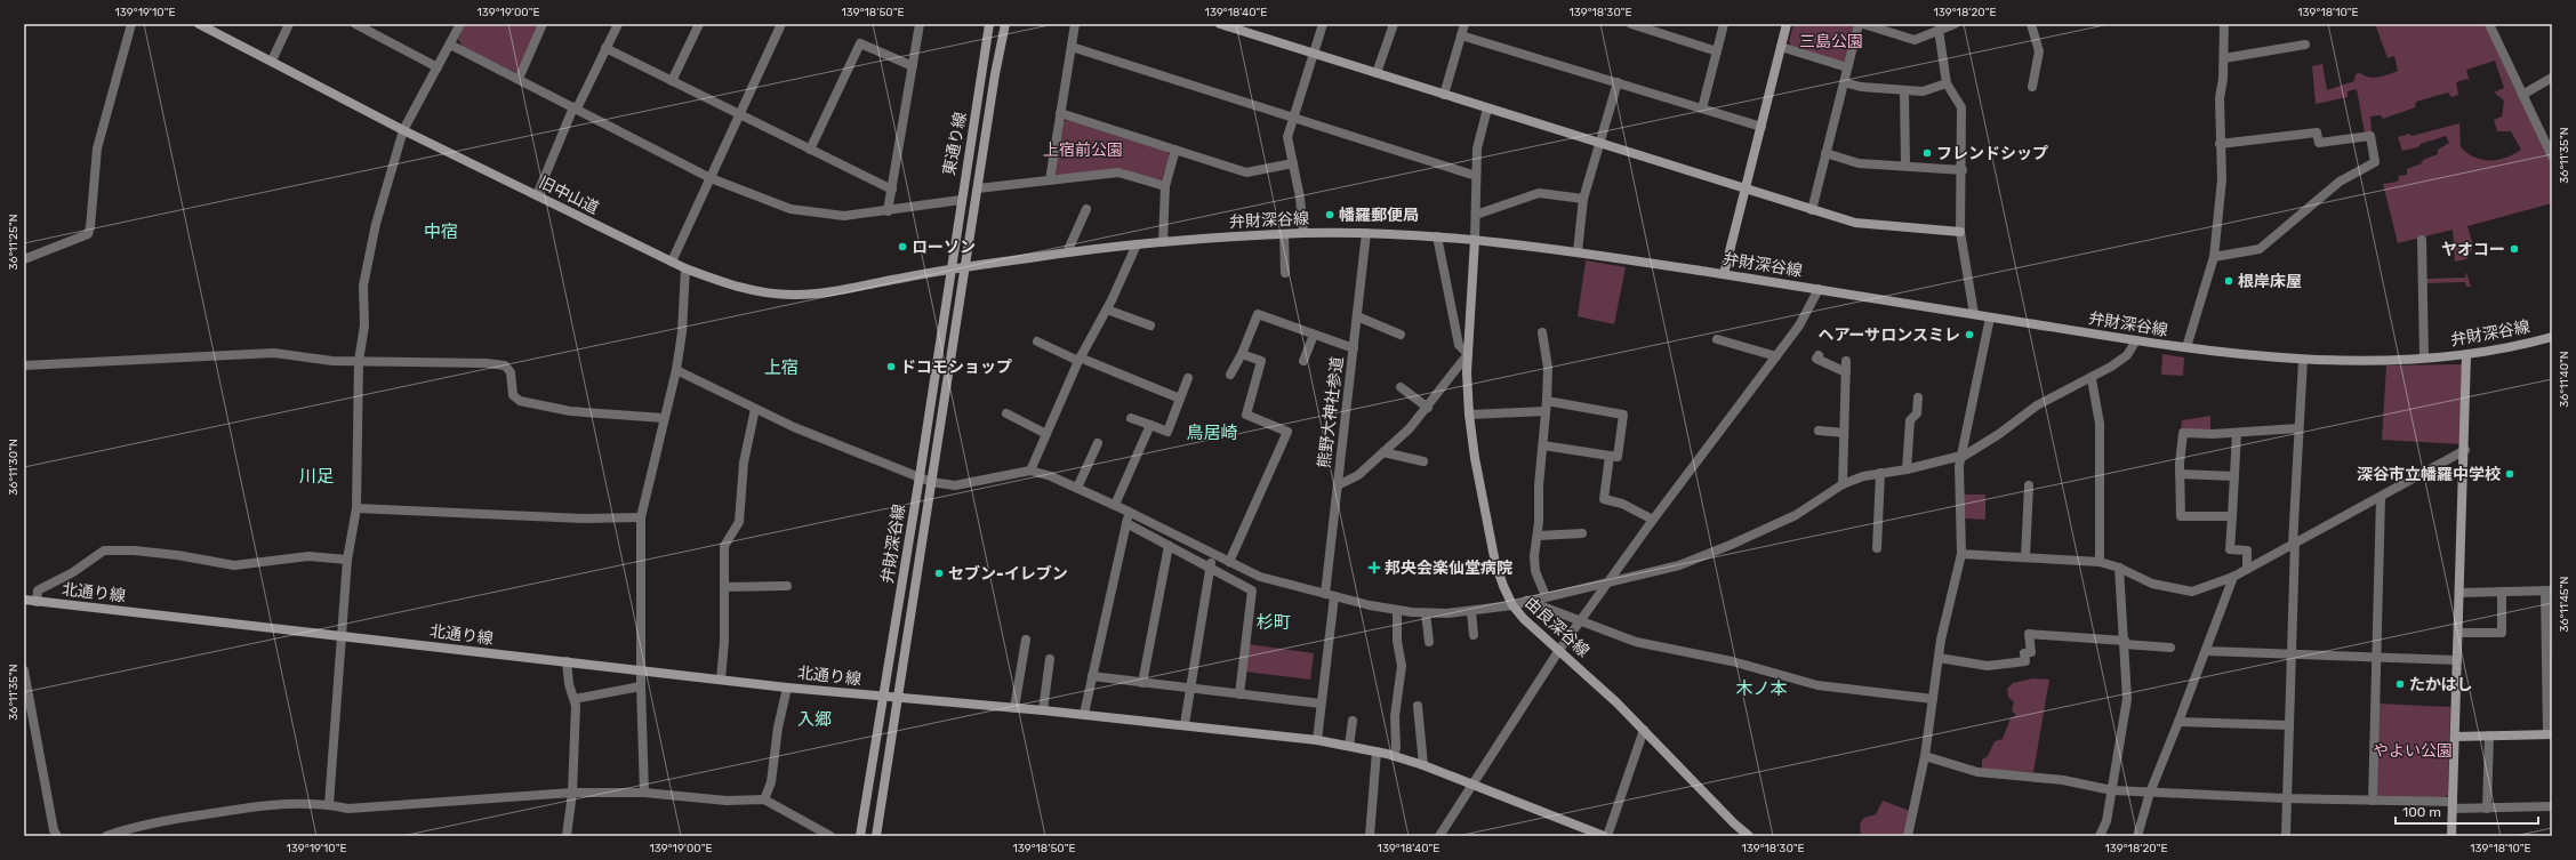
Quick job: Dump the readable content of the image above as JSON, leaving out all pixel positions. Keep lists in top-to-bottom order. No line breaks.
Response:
{"streets":{"main road":["東通り線","旧中山道","弁財深谷線","北通り線","由良深谷線"],"street":["熊野大神社参道"]},"crossings":[["東通り線","旧中山道"],["東通り線","弁財深谷線"],["旧中山道","弁財深谷線"],["弁財深谷線","熊野大神社参道"],["弁財深谷線","北通り線"],["弁財深谷線","由良深谷線"],["熊野大神社参道","北通り線"]],"districts":["中宿","上宿","鳥居崎","川足","杉町","木ノ本","入郷"],"parks":["三島公園","上宿前公園","やよい公園"],"places":{"other":["フレンドシップ","幡羅郵便局","ローソン","ヤオコー","根岸床屋","ヘアーサロンスミレ","ドコモショップ","深谷市立幡羅中学校","セブン-イレブン","たかはし"],"health":["邦央会楽仙堂病院"]},"scale_bar":"100 m","coordinates":["139°19'10\"E","139°19'00\"E","139°18'50\"E","139°18'40\"E","139°18'30\"E","139°18'20\"E","139°18'10\"E","36°11'35\"N","36°11'25\"N","36°11'40\"N","36°11'30\"N","36°11'45\"N"]}
